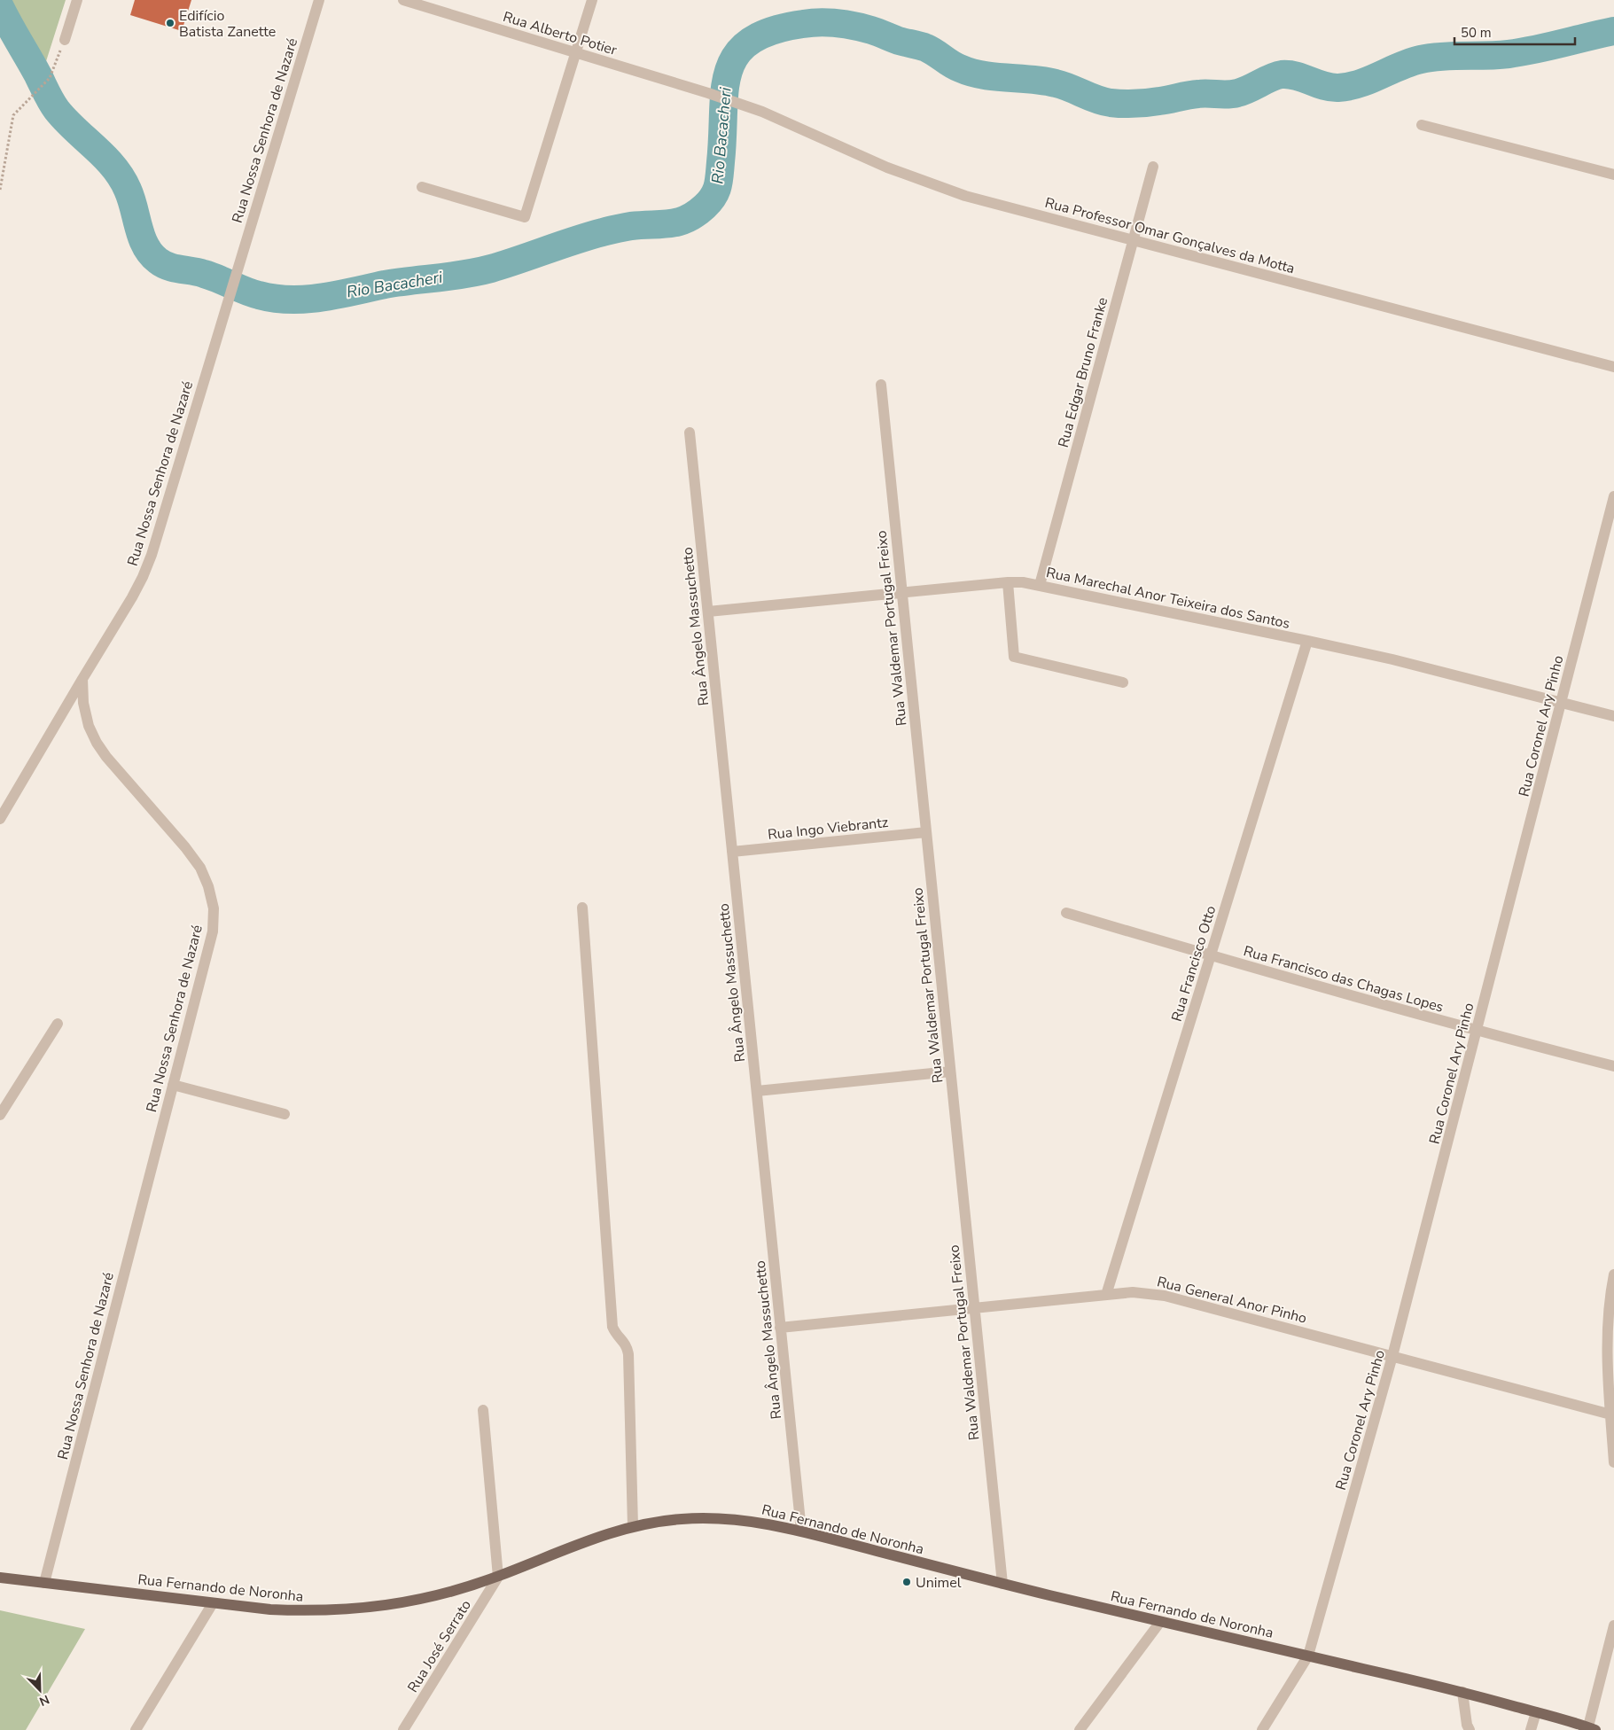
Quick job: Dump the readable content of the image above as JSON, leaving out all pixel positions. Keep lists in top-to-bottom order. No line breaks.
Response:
{"streets":{"main road":["Rua Fernando de Noronha"],"street":["Rua Alberto Potier","Rua Nossa Senhora de Nazaré","Rua Professor Omar Gonçalves da Motta","Rua Edgar Bruno Franke","Rua Marechal Anor Teixeira dos Santos","Rua Ângelo Massuchetto","Rua Waldemar Portugal Freixo","Rua Coronel Ary Pinho","Rua Ingo Viebrantz","Rua Francisco Otto","Rua Francisco das Chagas Lopes","Rua General Anor Pinho","Rua José Serrato"]},"crossings":[["Rua Alberto Potier","Rua Professor Omar Gonçalves da Motta"],["Rua Nossa Senhora de Nazaré","Rua Fernando de Noronha"],["Rua Professor Omar Gonçalves da Motta","Rua Edgar Bruno Franke"],["Rua Edgar Bruno Franke","Rua Marechal Anor Teixeira dos Santos"],["Rua Marechal Anor Teixeira dos Santos","Rua Ângelo Massuchetto"],["Rua Marechal Anor Teixeira dos Santos","Rua Waldemar Portugal Freixo"],["Rua Marechal Anor Teixeira dos Santos","Rua Coronel Ary Pinho"],["Rua Marechal Anor Teixeira dos Santos","Rua Francisco Otto"],["Rua Ângelo Massuchetto","Rua Ingo Viebrantz"],["Rua Ângelo Massuchetto","Rua General Anor Pinho"],["Rua Ângelo Massuchetto","Rua Fernando de Noronha"],["Rua Waldemar Portugal Freixo","Rua Ingo Viebrantz"],["Rua Waldemar Portugal Freixo","Rua General Anor Pinho"],["Rua Waldemar Portugal Freixo","Rua Fernando de Noronha"],["Rua Coronel Ary Pinho","Rua Francisco das Chagas Lopes"],["Rua Coronel Ary Pinho","Rua General Anor Pinho"],["Rua Coronel Ary Pinho","Rua Fernando de Noronha"],["Rua Francisco Otto","Rua Francisco das Chagas Lopes"],["Rua Francisco Otto","Rua General Anor Pinho"],["Rua Fernando de Noronha","Rua José Serrato"]],"water":["Rio Bacacheri"],"places":["Edifício Batista Zanette","Unimel"],"scale_bar":"50 m","north":"bottom right"}
